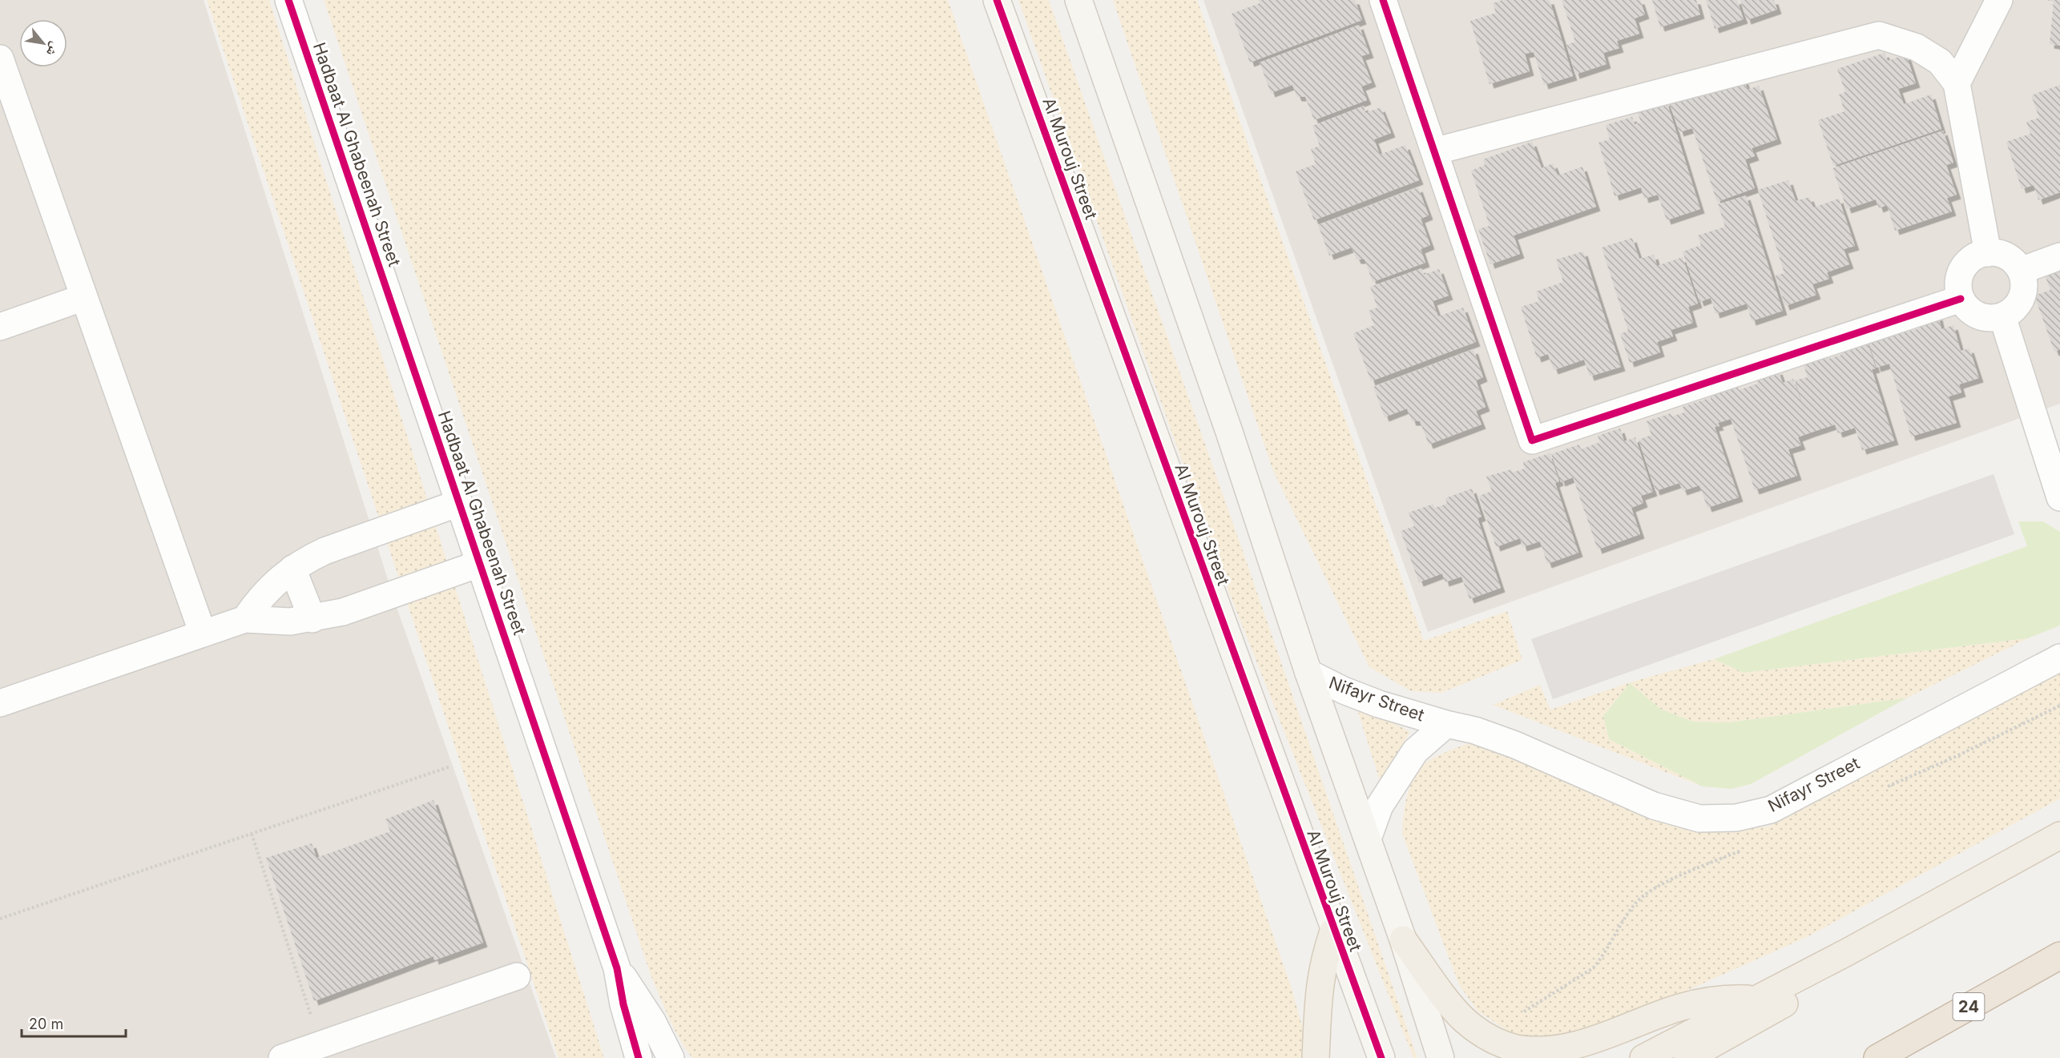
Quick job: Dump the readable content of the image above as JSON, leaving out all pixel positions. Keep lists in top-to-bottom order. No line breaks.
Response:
{"streets":{"highway":["24"],"street":["Hadbaat Al Ghabeenah Street","Al Murouj Street","Nifayr Street"]},"scale_bar":"20 m","north":"bottom right"}
